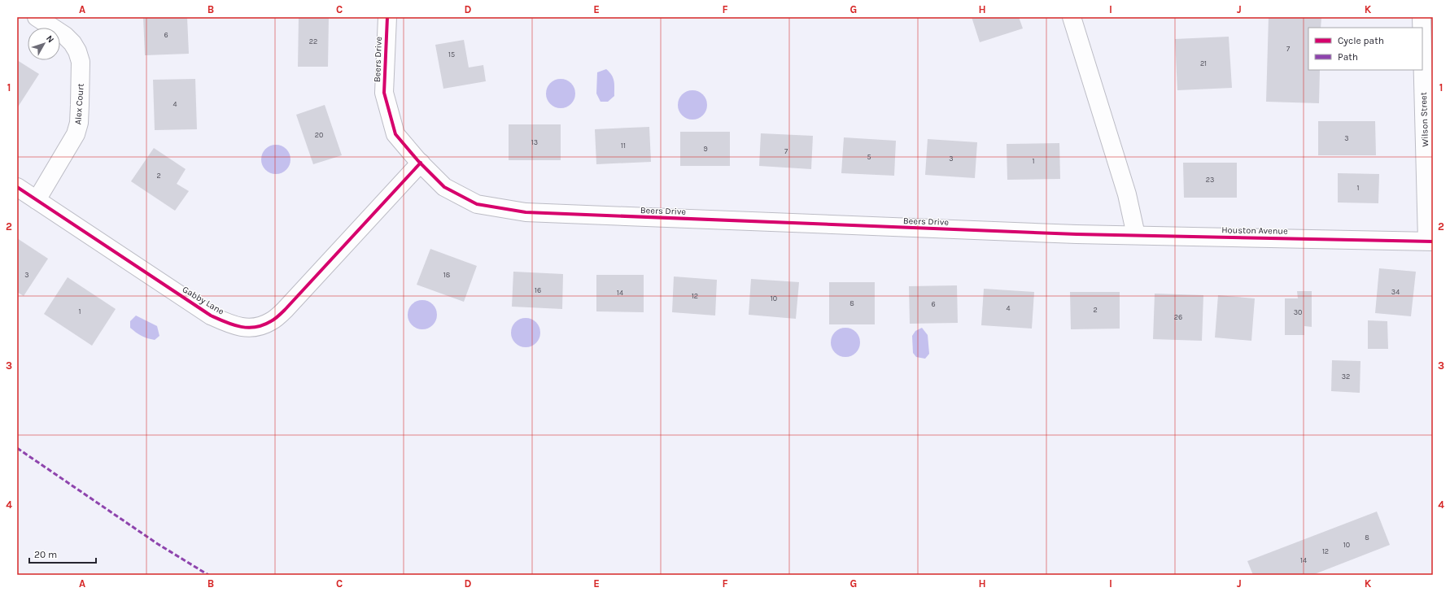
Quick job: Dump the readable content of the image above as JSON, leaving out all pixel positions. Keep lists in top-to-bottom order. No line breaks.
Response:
{"streets":{"street":["Beers Drive","Alex Court","Wilson Street","Houston Avenue","Gabby Lane"]},"crossings":[["Beers Drive","Houston Avenue"],["Beers Drive","Gabby Lane"],["Alex Court","Gabby Lane"],["Wilson Street","Houston Avenue"]],"house_numbers":["6","22","7","15","21","4","20","3","13","11","9","7","5","3","1","2","23","1","3","18","16","34","14","12","10","8","6","4","2","1","30","26","32","8","10","12","14"],"legend":["Cycle path","Path"],"scale_bar":"20 m","north":"top right","grid":{"columns":["A","B","C","D","E","F","G","H","I","J","K"],"rows":["1","2","3","4"]}}
